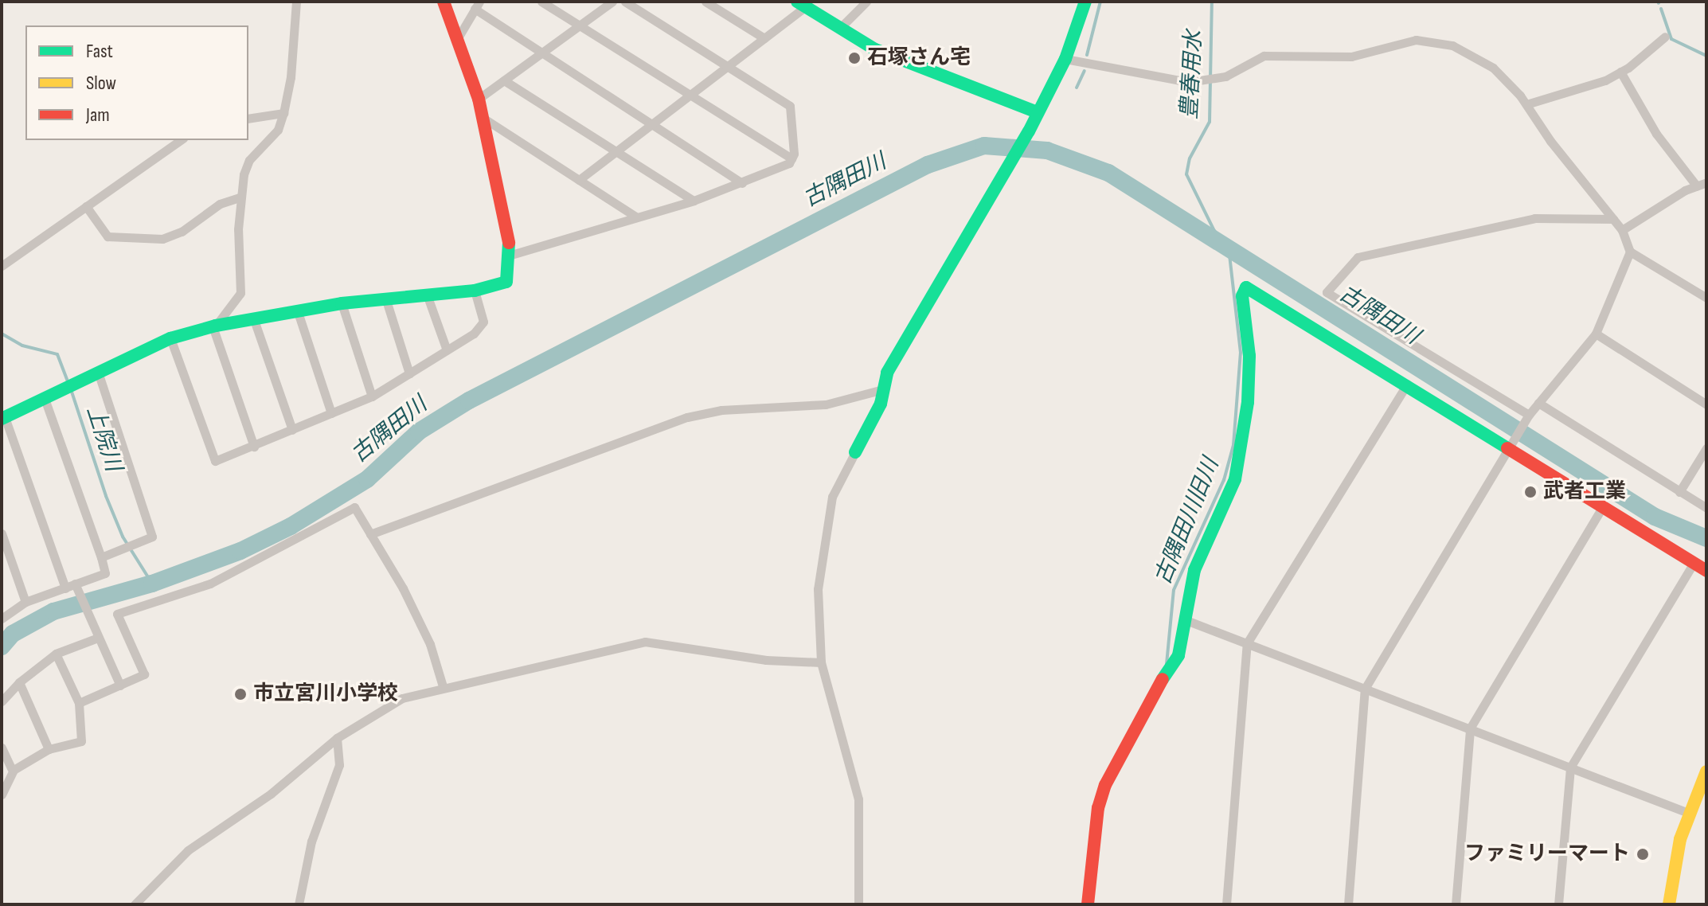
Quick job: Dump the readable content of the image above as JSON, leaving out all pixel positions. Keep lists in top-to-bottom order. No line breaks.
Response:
{"water":["豊春用水","古隅田川","上院川","古隅田川旧川"],"places":["石塚さん宅","武者工業","市立宮川小学校","ファミリーマート"],"legend":["Fast","Slow","Jam"]}
